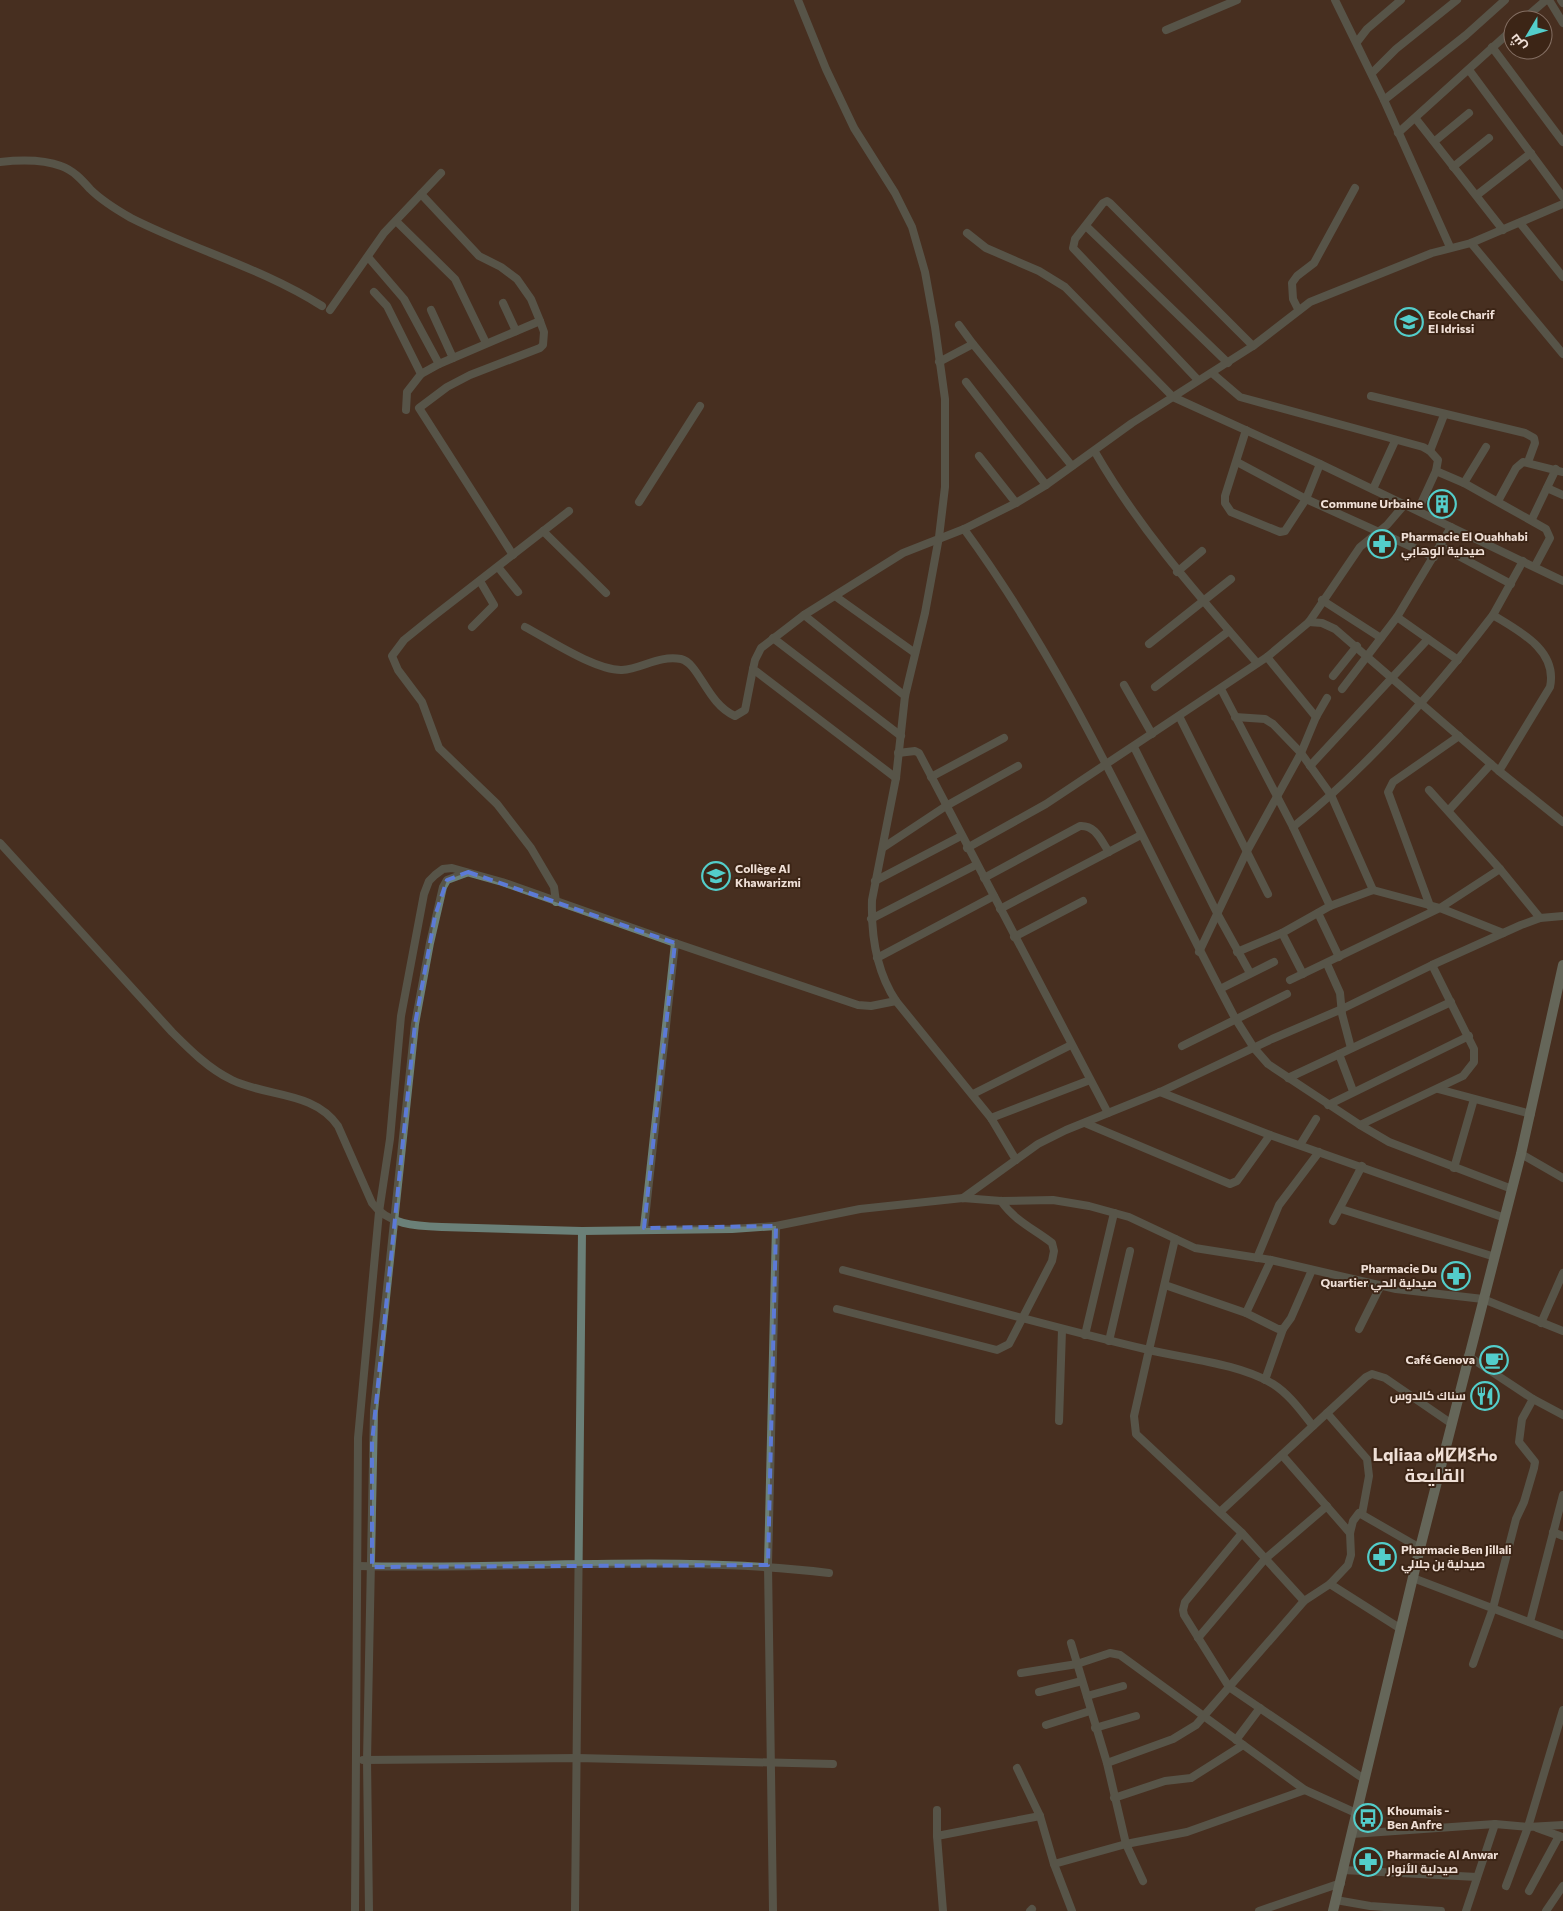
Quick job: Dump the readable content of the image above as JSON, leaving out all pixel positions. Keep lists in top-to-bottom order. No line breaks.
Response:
{"districts":["Lqliaa ⴰⵍⵇⵍⵉⵄⴰ القليعة"],"places":{"school or university":["Ecole Charif El Idrissi","Collège Al Khawarizmi"],"building":["Commune Urbaine"],"pharmacy":["Pharmacie El Ouahhabi صيدلية الوهابي","Pharmacie Du Quartier صيدلية الحي","Pharmacie Ben Jillali صيدلية بن جلالي","Pharmacie Al Anwar صيدلية الأنوار"],"cafe":["Café Genova"],"restaurant":["سناك كالدوس"],"bus stop":["Khoumais - Ben Anfre"]},"north":"bottom left"}
